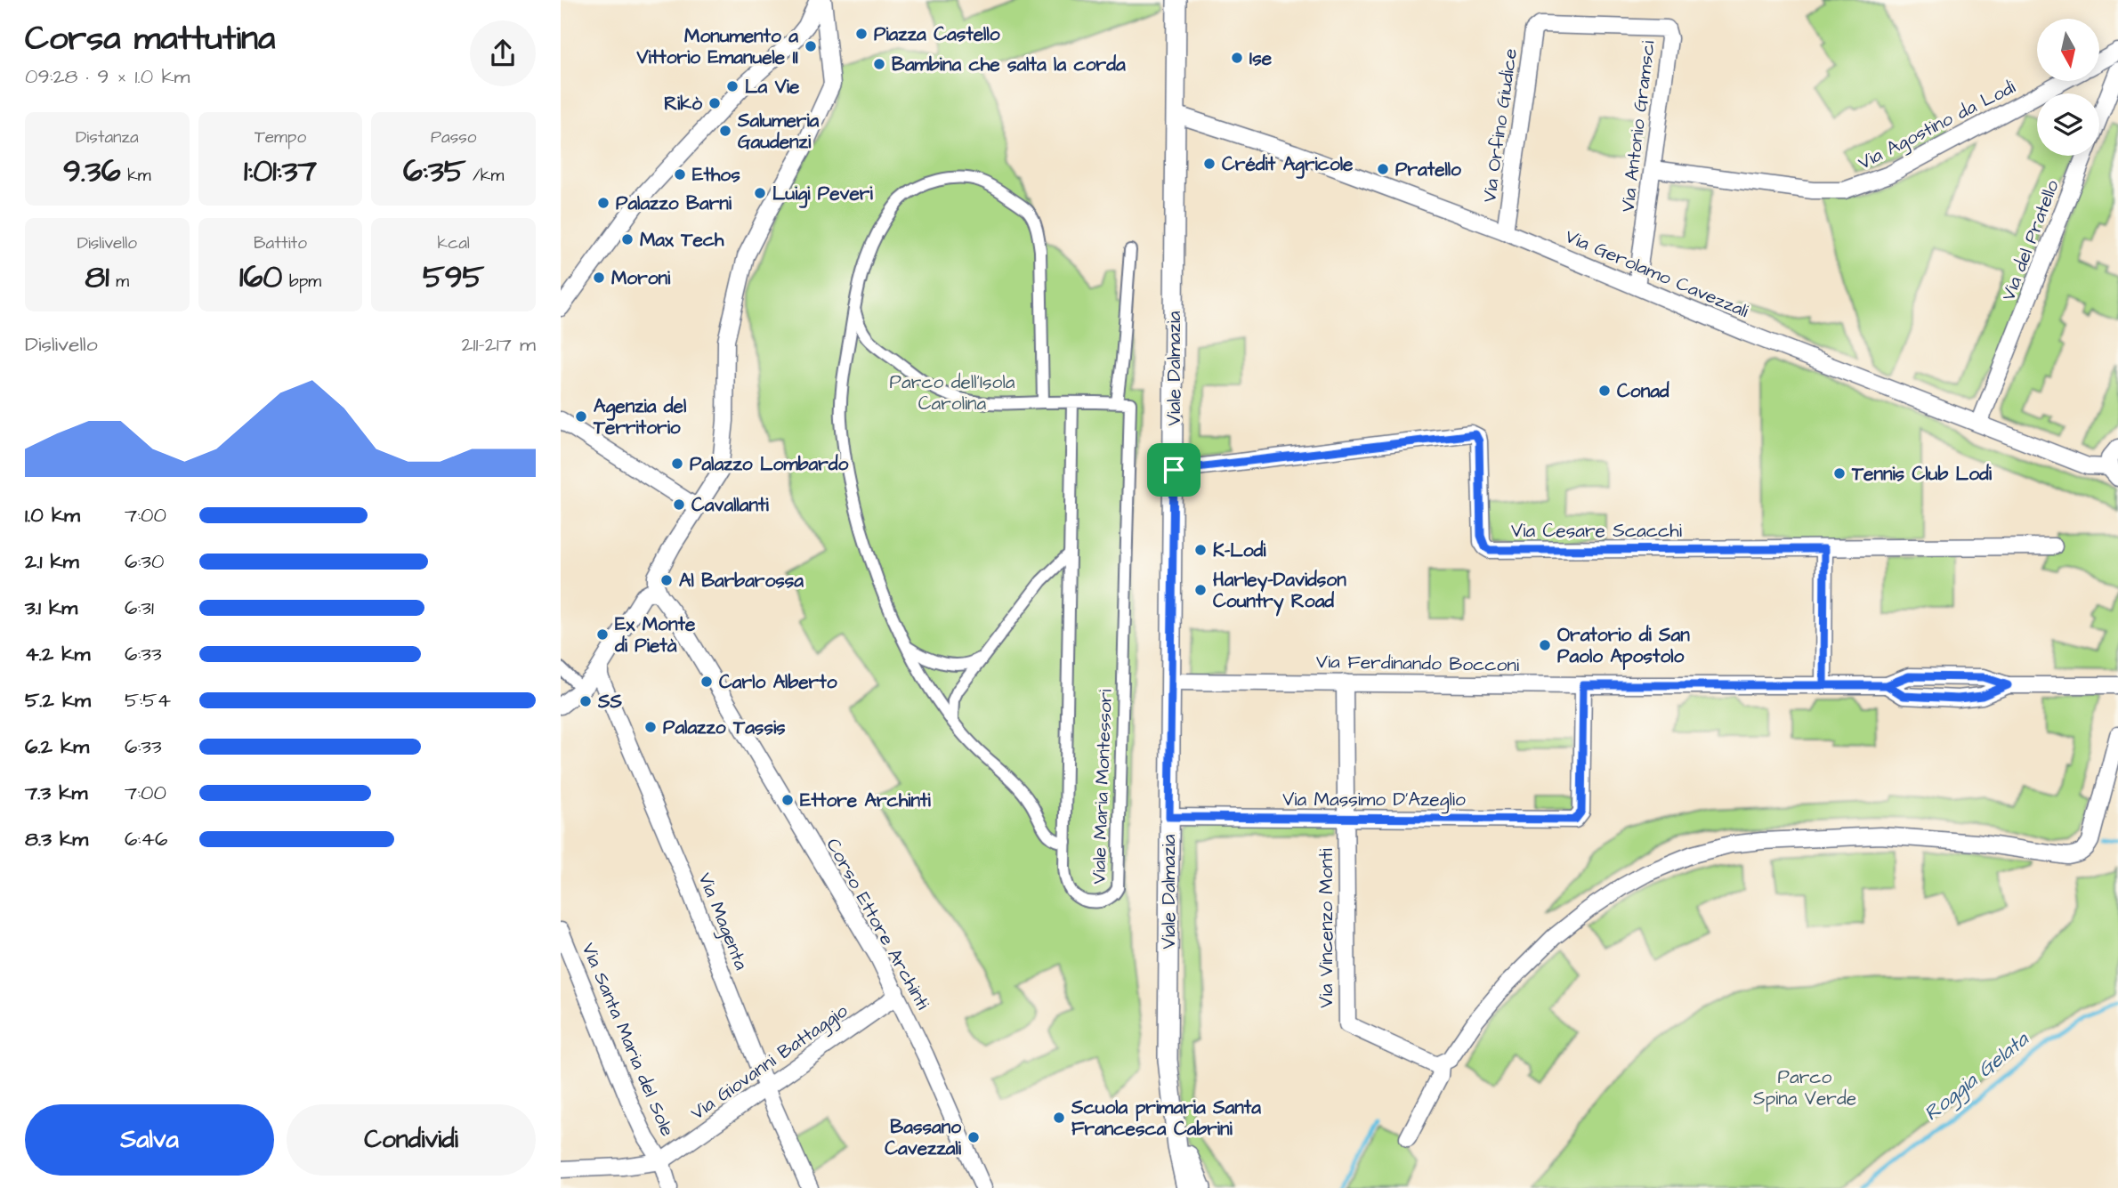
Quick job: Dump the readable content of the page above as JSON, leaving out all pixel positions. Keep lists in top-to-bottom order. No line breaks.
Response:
{"streets":{"street":["Via Agostino da Lodi","Via Orfino Giudice","Via Antonio Gramsci","Via del Pratello","Via Gerolamo Cavezzali","Viale Dalmazia","Via Cesare Scacchi","Via Ferdinando Bocconi","Viale Maria Montessori","Via Massimo D’Azeglio","Via Magenta","Corso Ettore Archinti","Via Vincenzo Monti","Via Santa Maria del Sole","Via Giovanni Battaggio"]},"crossings":[["Via Agostino da Lodi","Via Antonio Gramsci"],["Via Orfino Giudice","Via Antonio Gramsci"],["Via Orfino Giudice","Via Gerolamo Cavezzali"],["Via Antonio Gramsci","Via Gerolamo Cavezzali"],["Via del Pratello","Via Gerolamo Cavezzali"],["Via Gerolamo Cavezzali","Viale Dalmazia"],["Viale Dalmazia","Via Cesare Scacchi"],["Viale Dalmazia","Via Ferdinando Bocconi"],["Viale Dalmazia","Via Massimo D’Azeglio"],["Via Ferdinando Bocconi","Via Massimo D’Azeglio"],["Via Ferdinando Bocconi","Via Vincenzo Monti"],["Via Massimo D’Azeglio","Via Vincenzo Monti"],["Via Magenta","Via Giovanni Battaggio"],["Corso Ettore Archinti","Via Giovanni Battaggio"],["Via Santa Maria del Sole","Via Giovanni Battaggio"]],"water":["Roggia Gelata"],"parks":["Parco dell'Isola Carolina","Parco Spina Verde"],"places":["Piazza Castello","Monumento a Vittorio Emanuele II","Ise","Bambina che salta la corda","La Vie","Rikò","Salumeria Gaudenzi","Crédit Agricole","Pratello","Ethos","Luigi Peveri","Palazzo Barni","Max Tech","Moroni","Conad","Agenzia del Territorio","Palazzo Lombardo","Tennis Club Lodi","Cavallanti","K-Lodi","Al Barbarossa","Harley-Davidson Country Road","Ex Monte di Pietà","Oratorio di San Paolo Apostolo","Carlo Alberto","SS","Palazzo Tassis","Ettore Archinti","Scuola primaria Santa Francesca Cabrini","Bassano Cavezzali"],"north":"bottom","page":{"heading":["Corsa mattutina","09:28 · 9 × 1.0 km"],"stats":[["Distanza","9.36 km"],["Tempo","1:01:37"],["Passo","6:35 /km"],["Dislivello","81 m"],["Battito","160 bpm"],["kcal","595"]],"chart":["Dislivello","211–217 m"],"list":[{"name":"1.0 km","note":"7:00"},{"name":"2.1 km","note":"6:30"},{"name":"3.1 km","note":"6:31"},{"name":"4.2 km","note":"6:33"},{"name":"5.2 km","note":"5:54"},{"name":"6.2 km","note":"6:33"},{"name":"7.3 km","note":"7:00"},{"name":"8.3 km","note":"6:46"}],"buttons":["Salva","Condividi"]}}
